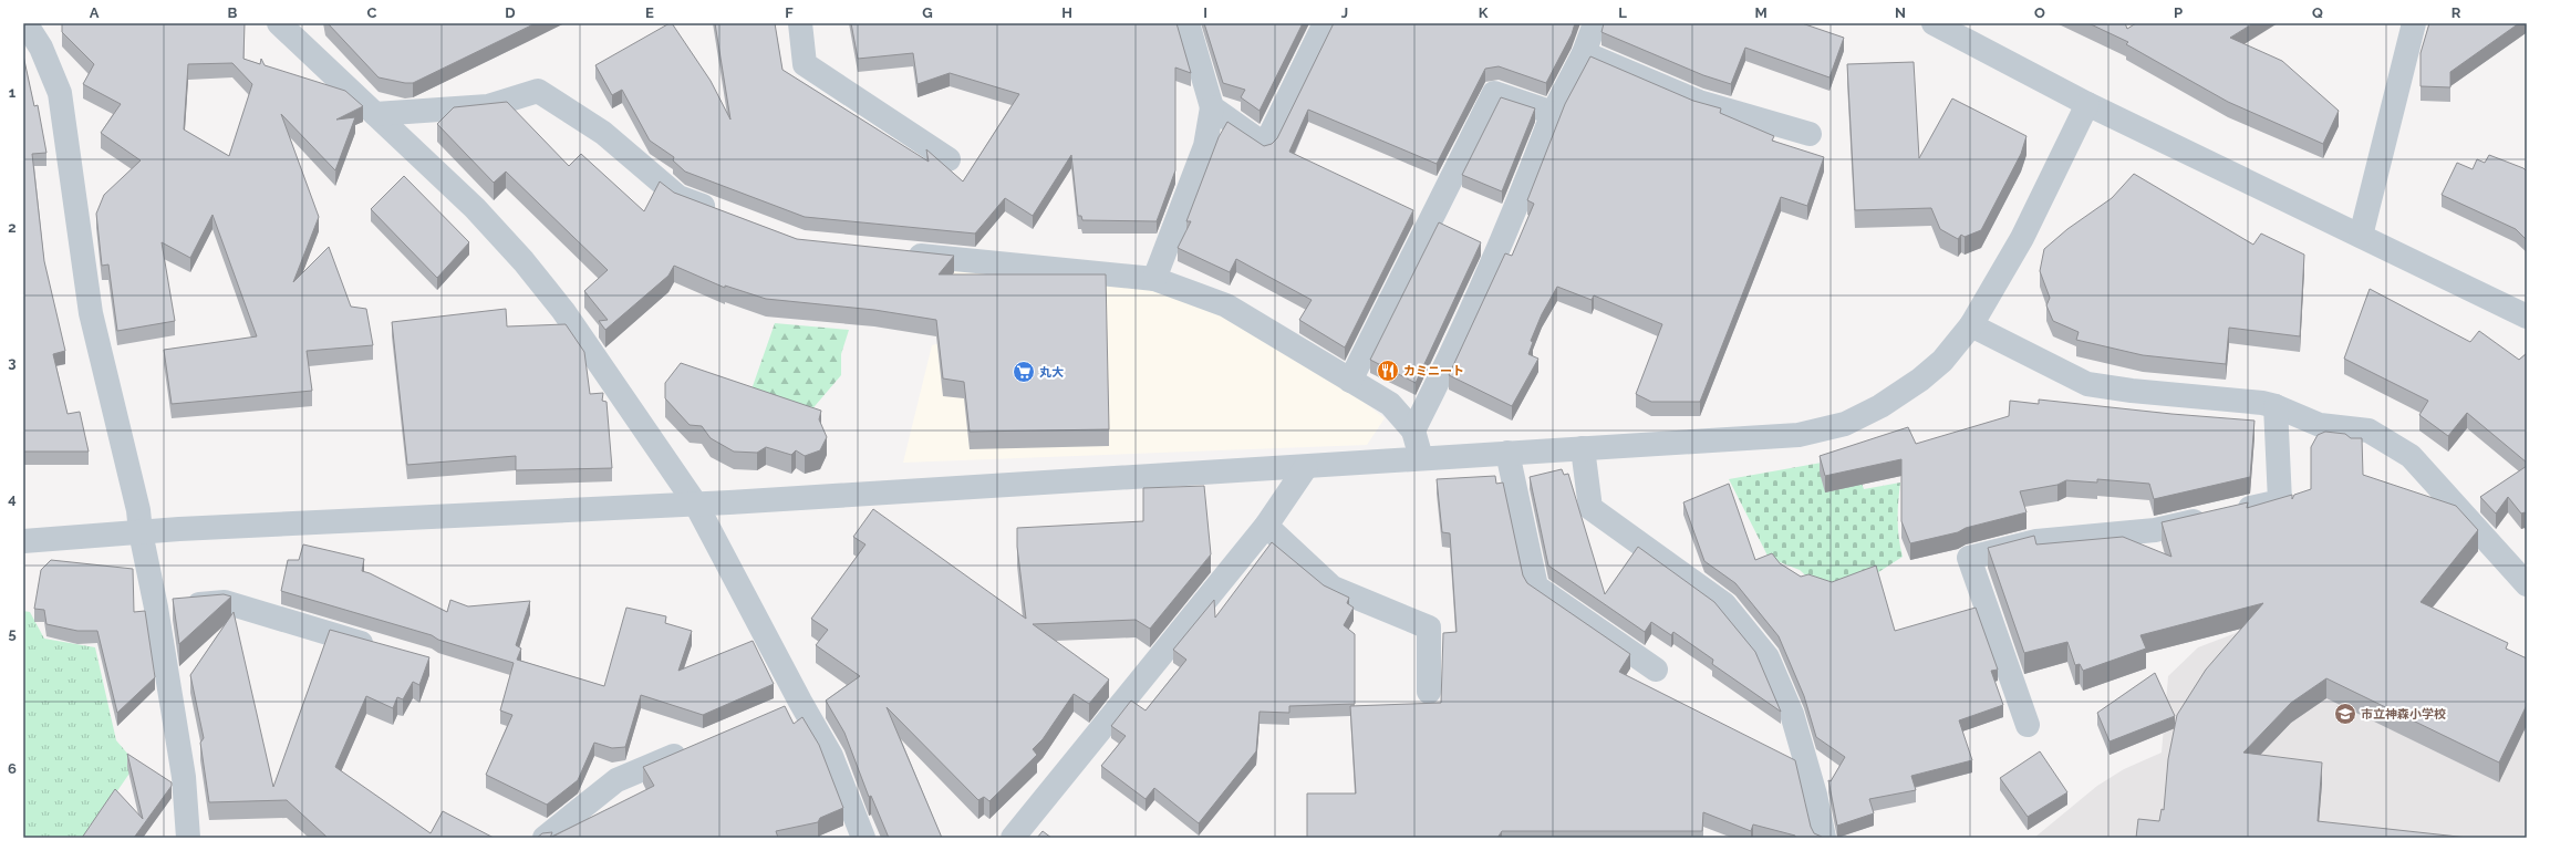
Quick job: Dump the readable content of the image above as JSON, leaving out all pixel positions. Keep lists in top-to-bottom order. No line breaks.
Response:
{"places":{"restaurant":["カミニート"],"supermarket":["丸大"],"school or university":["市立神森小学校"]},"grid":{"columns":["A","B","C","D","E","F","G","H","I","J","K","L","M","N","O","P","Q","R"],"rows":["1","2","3","4","5","6"]}}
